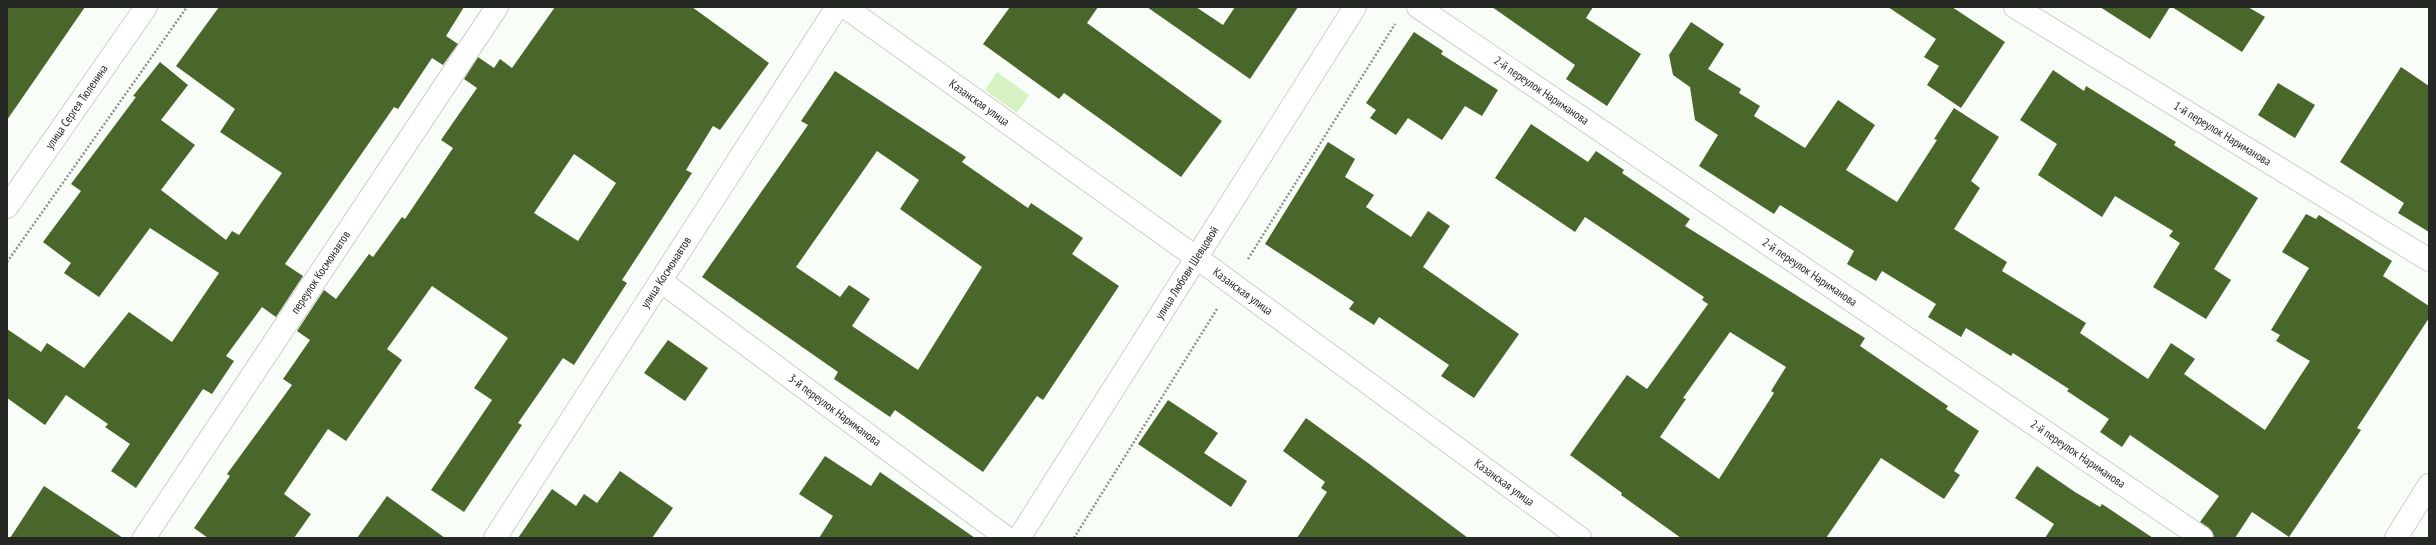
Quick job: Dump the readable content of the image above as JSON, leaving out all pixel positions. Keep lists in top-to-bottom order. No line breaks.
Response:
{"streets":{"street":["2-й переулок Нариманова","Казанская улица","улица Сергея Тюленина","1-й переулок Нариманова","переулок Космонавтов","улица Космонавтов","улица Любови Шевцовой","3-й переулок Нариманова"]},"crossings":[["Казанская улица","улица Любови Шевцовой"],["улица Космонавтов","3-й переулок Нариманова"]]}
